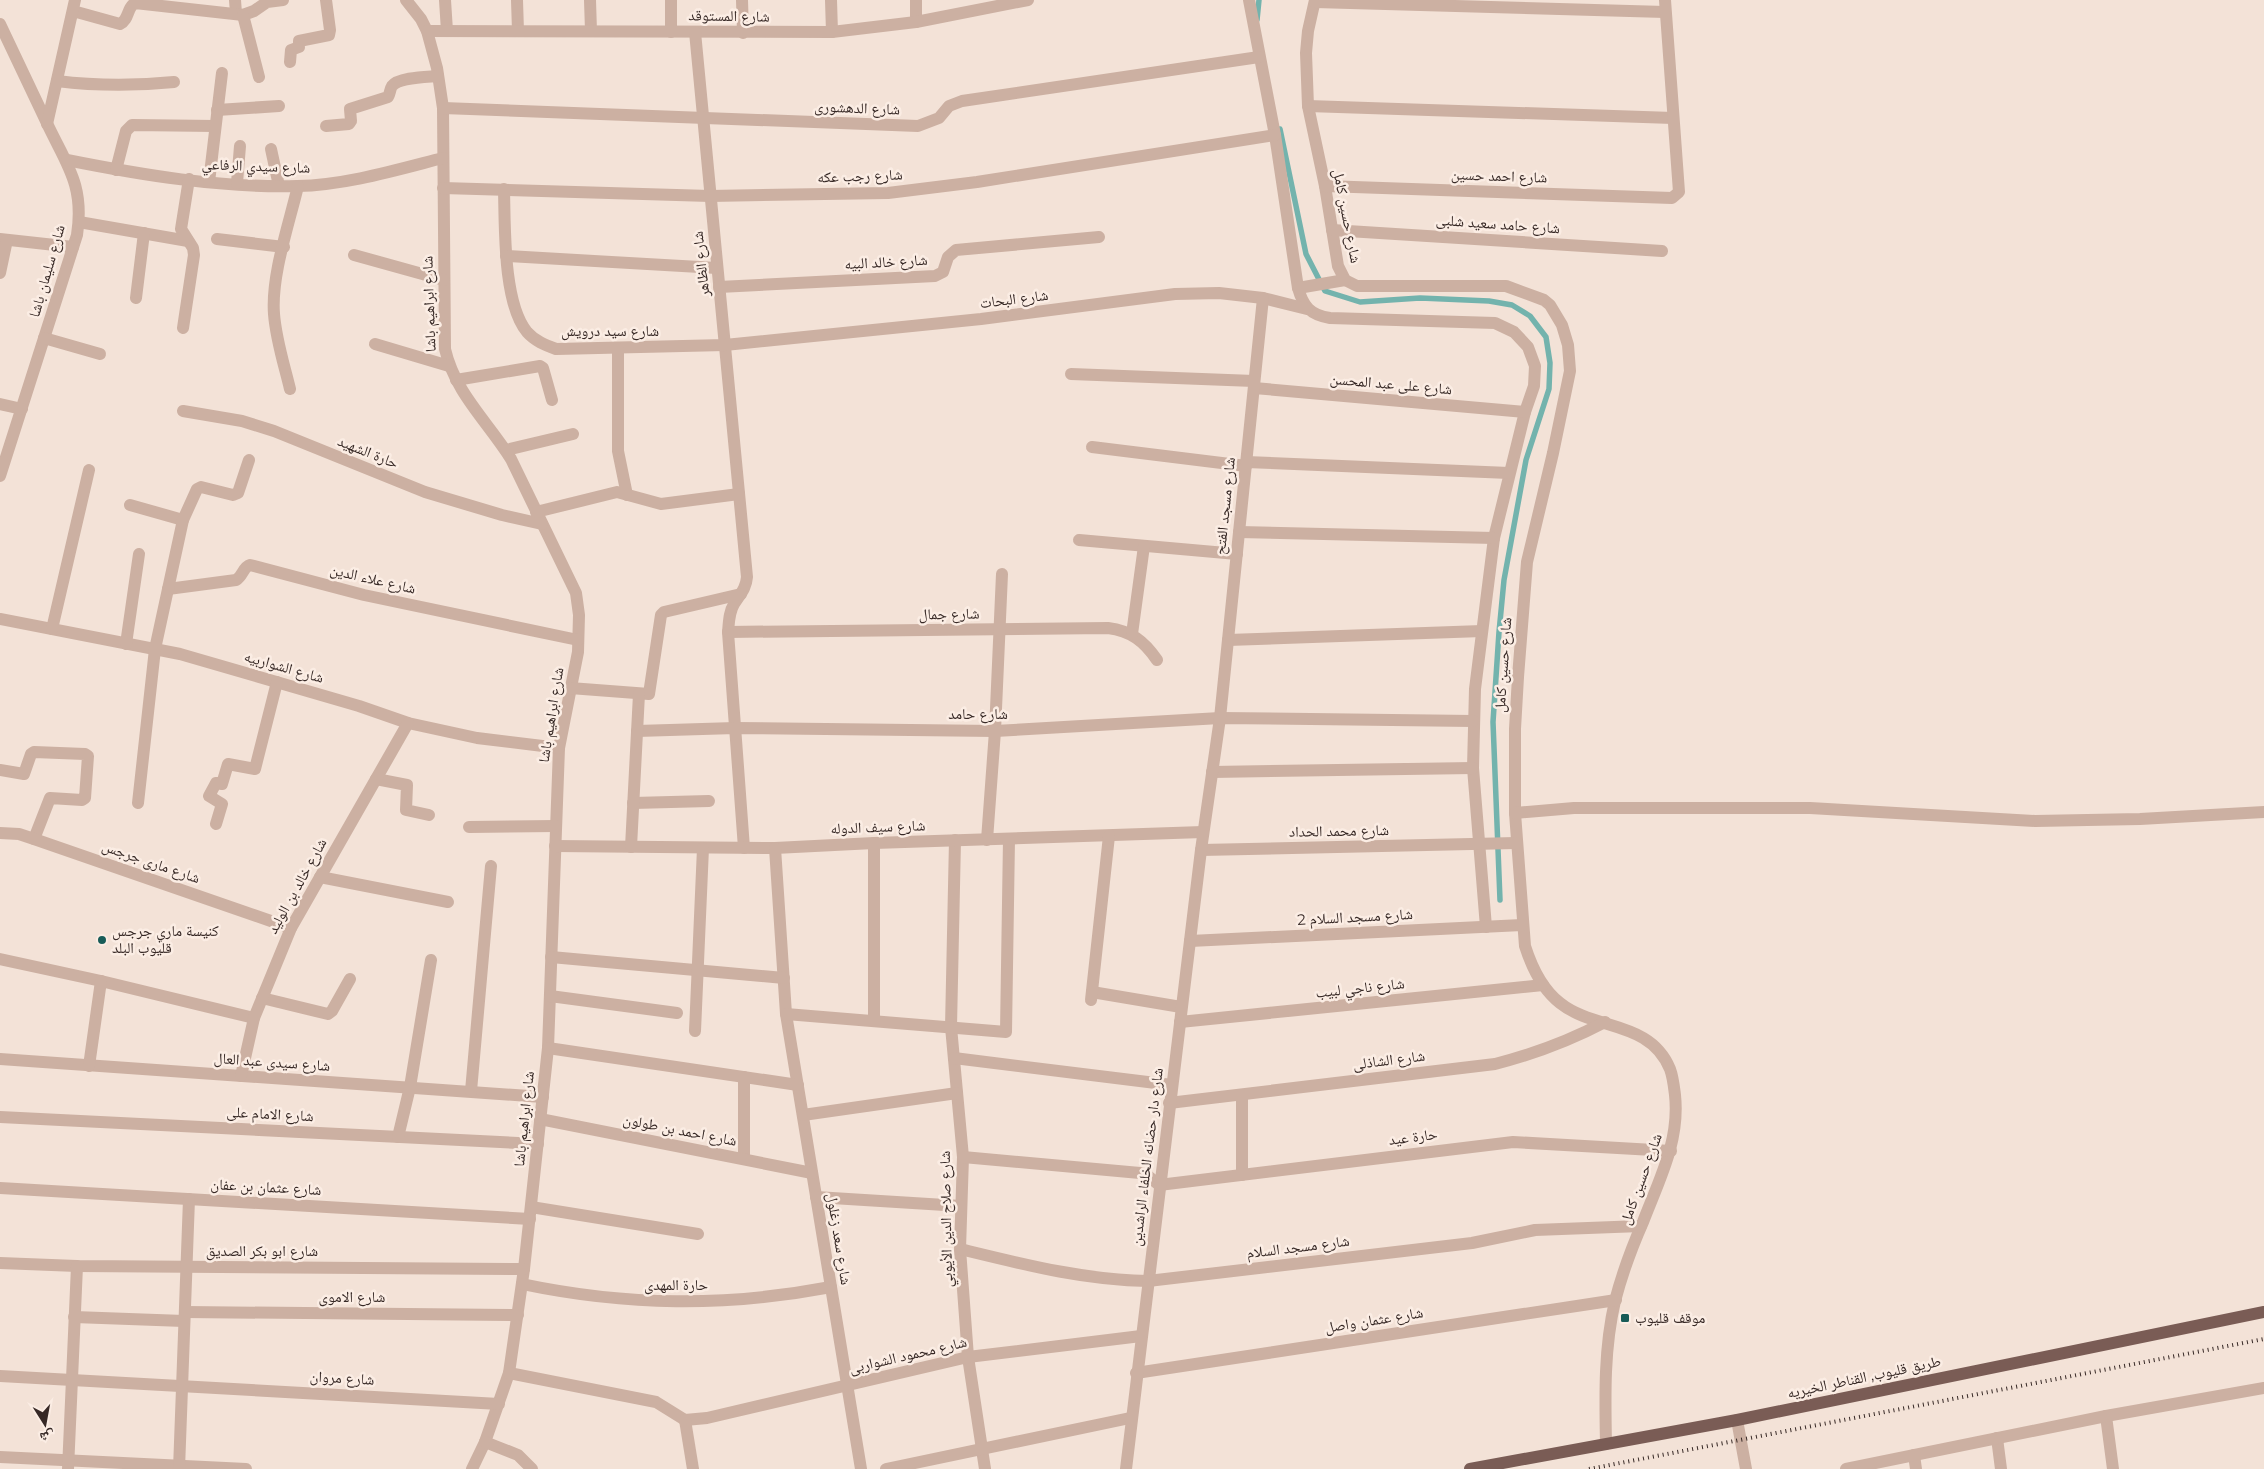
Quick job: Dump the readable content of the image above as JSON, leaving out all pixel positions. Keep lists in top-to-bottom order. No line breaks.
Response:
{"streets":{"main road":["طريق قليوب, القناطر الخيريه"],"street":["شارع المستوقد","شارع الدهشورى","شارع سيدي الرفاعي","شارع رجب عكه","شارع احمد حسين","شارع حسين كامل","شارع حامد سعيد شلبى","شارع خالد البيه","شارع الظاهر","شارع سليمان باشا","شارع البحات","شارع ابراهيم باشا","شارع سيد درويش","شارع على عبد المحسن","حارة الشهيد","شارع مسجد الفتح","شارع علاء الدين","شارع جمال","شارع الشواربيه","شارع حامد","شارع سيف الدوله","شارع محمد الحداد","شارع مارى جرجس","شارع خالد بن الوليد","شارع مسجد السلام 2","شارع ناجي لبيب","شارع الشاذلى","شارع سيدى عبد العال","شارع الامام على","شارع احمد بن طولون","حارة عيد","شارع دار حضانه الخلفاء الراشدين","شارع عثمان بن عفان","شارع صلاح الدين الأيوبي","شارع سعد زغلول","شارع مسجد السلام","شارع ابو بكر الصديق","حارة المهدى","شارع الاموى","شارع عثمان واصل","شارع محمود الشواربى","شارع مروان"]},"crossings":[["شارع المستوقد","شارع الظاهر"],["شارع المستوقد","شارع ابراهيم باشا"],["شارع الدهشورى","شارع الظاهر"],["شارع الدهشورى","شارع ابراهيم باشا"],["شارع سيدي الرفاعي","شارع سليمان باشا"],["شارع سيدي الرفاعي","شارع ابراهيم باشا"],["شارع رجب عكه","شارع الظاهر"],["شارع رجب عكه","شارع ابراهيم باشا"],["شارع رجب عكه","شارع سيد درويش"],["شارع احمد حسين","شارع حسين كامل"],["شارع حسين كامل","شارع حامد سعيد شلبى"],["شارع حسين كامل","شارع البحات"],["شارع حسين كامل","شارع على عبد المحسن"],["شارع حسين كامل","شارع حامد"],["شارع حسين كامل","شارع محمد الحداد"],["شارع حسين كامل","شارع مسجد السلام 2"],["شارع حسين كامل","شارع ناجي لبيب"],["شارع حسين كامل","شارع الشاذلى"],["شارع حسين كامل","حارة عيد"],["شارع حسين كامل","شارع مسجد السلام"],["شارع حسين كامل","شارع عثمان واصل"],["شارع حسين كامل","طريق قليوب, القناطر الخيريه"],["شارع خالد البيه","شارع الظاهر"],["شارع الظاهر","شارع البحات"],["شارع الظاهر","شارع سيد درويش"],["شارع الظاهر","شارع جمال"],["شارع الظاهر","شارع حامد"],["شارع الظاهر","شارع سيف الدوله"],["شارع البحات","شارع سيد درويش"],["شارع البحات","شارع مسجد الفتح"],["شارع ابراهيم باشا","حارة الشهيد"],["شارع ابراهيم باشا","شارع علاء الدين"],["شارع ابراهيم باشا","شارع الشواربيه"],["شارع ابراهيم باشا","شارع سيف الدوله"],["شارع ابراهيم باشا","شارع سيدى عبد العال"],["شارع ابراهيم باشا","شارع الامام على"],["شارع ابراهيم باشا","شارع احمد بن طولون"],["شارع ابراهيم باشا","شارع عثمان بن عفان"],["شارع ابراهيم باشا","شارع ابو بكر الصديق"],["شارع ابراهيم باشا","حارة المهدى"],["شارع ابراهيم باشا","شارع الاموى"],["شارع ابراهيم باشا","شارع مروان"],["شارع على عبد المحسن","شارع مسجد الفتح"],["شارع مسجد الفتح","شارع حامد"],["شارع مسجد الفتح","شارع دار حضانه الخلفاء الراشدين"],["شارع الشواربيه","شارع خالد بن الوليد"],["شارع سيف الدوله","شارع دار حضانه الخلفاء الراشدين"],["شارع سيف الدوله","شارع صلاح الدين الأيوبي"],["شارع سيف الدوله","شارع سعد زغلول"],["شارع محمد الحداد","شارع دار حضانه الخلفاء الراشدين"],["شارع مارى جرجس","شارع خالد بن الوليد"],["شارع خالد بن الوليد","شارع سيدى عبد العال"],["شارع مسجد السلام 2","شارع دار حضانه الخلفاء الراشدين"],["شارع ناجي لبيب","شارع دار حضانه الخلفاء الراشدين"],["شارع الشاذلى","شارع دار حضانه الخلفاء الراشدين"],["شارع احمد بن طولون","شارع سعد زغلول"],["حارة عيد","شارع دار حضانه الخلفاء الراشدين"],["شارع دار حضانه الخلفاء الراشدين","شارع مسجد السلام"],["شارع دار حضانه الخلفاء الراشدين","شارع عثمان واصل"],["شارع دار حضانه الخلفاء الراشدين","شارع محمود الشواربى"],["شارع صلاح الدين الأيوبي","شارع مسجد السلام"],["شارع صلاح الدين الأيوبي","شارع محمود الشواربى"],["شارع سعد زغلول","حارة المهدى"],["شارع سعد زغلول","شارع محمود الشواربى"]],"places":{"other":["كنيسة ماري جرجس قليوب البلد"],"transit":["موقف قليوب"]},"north":"bottom"}
